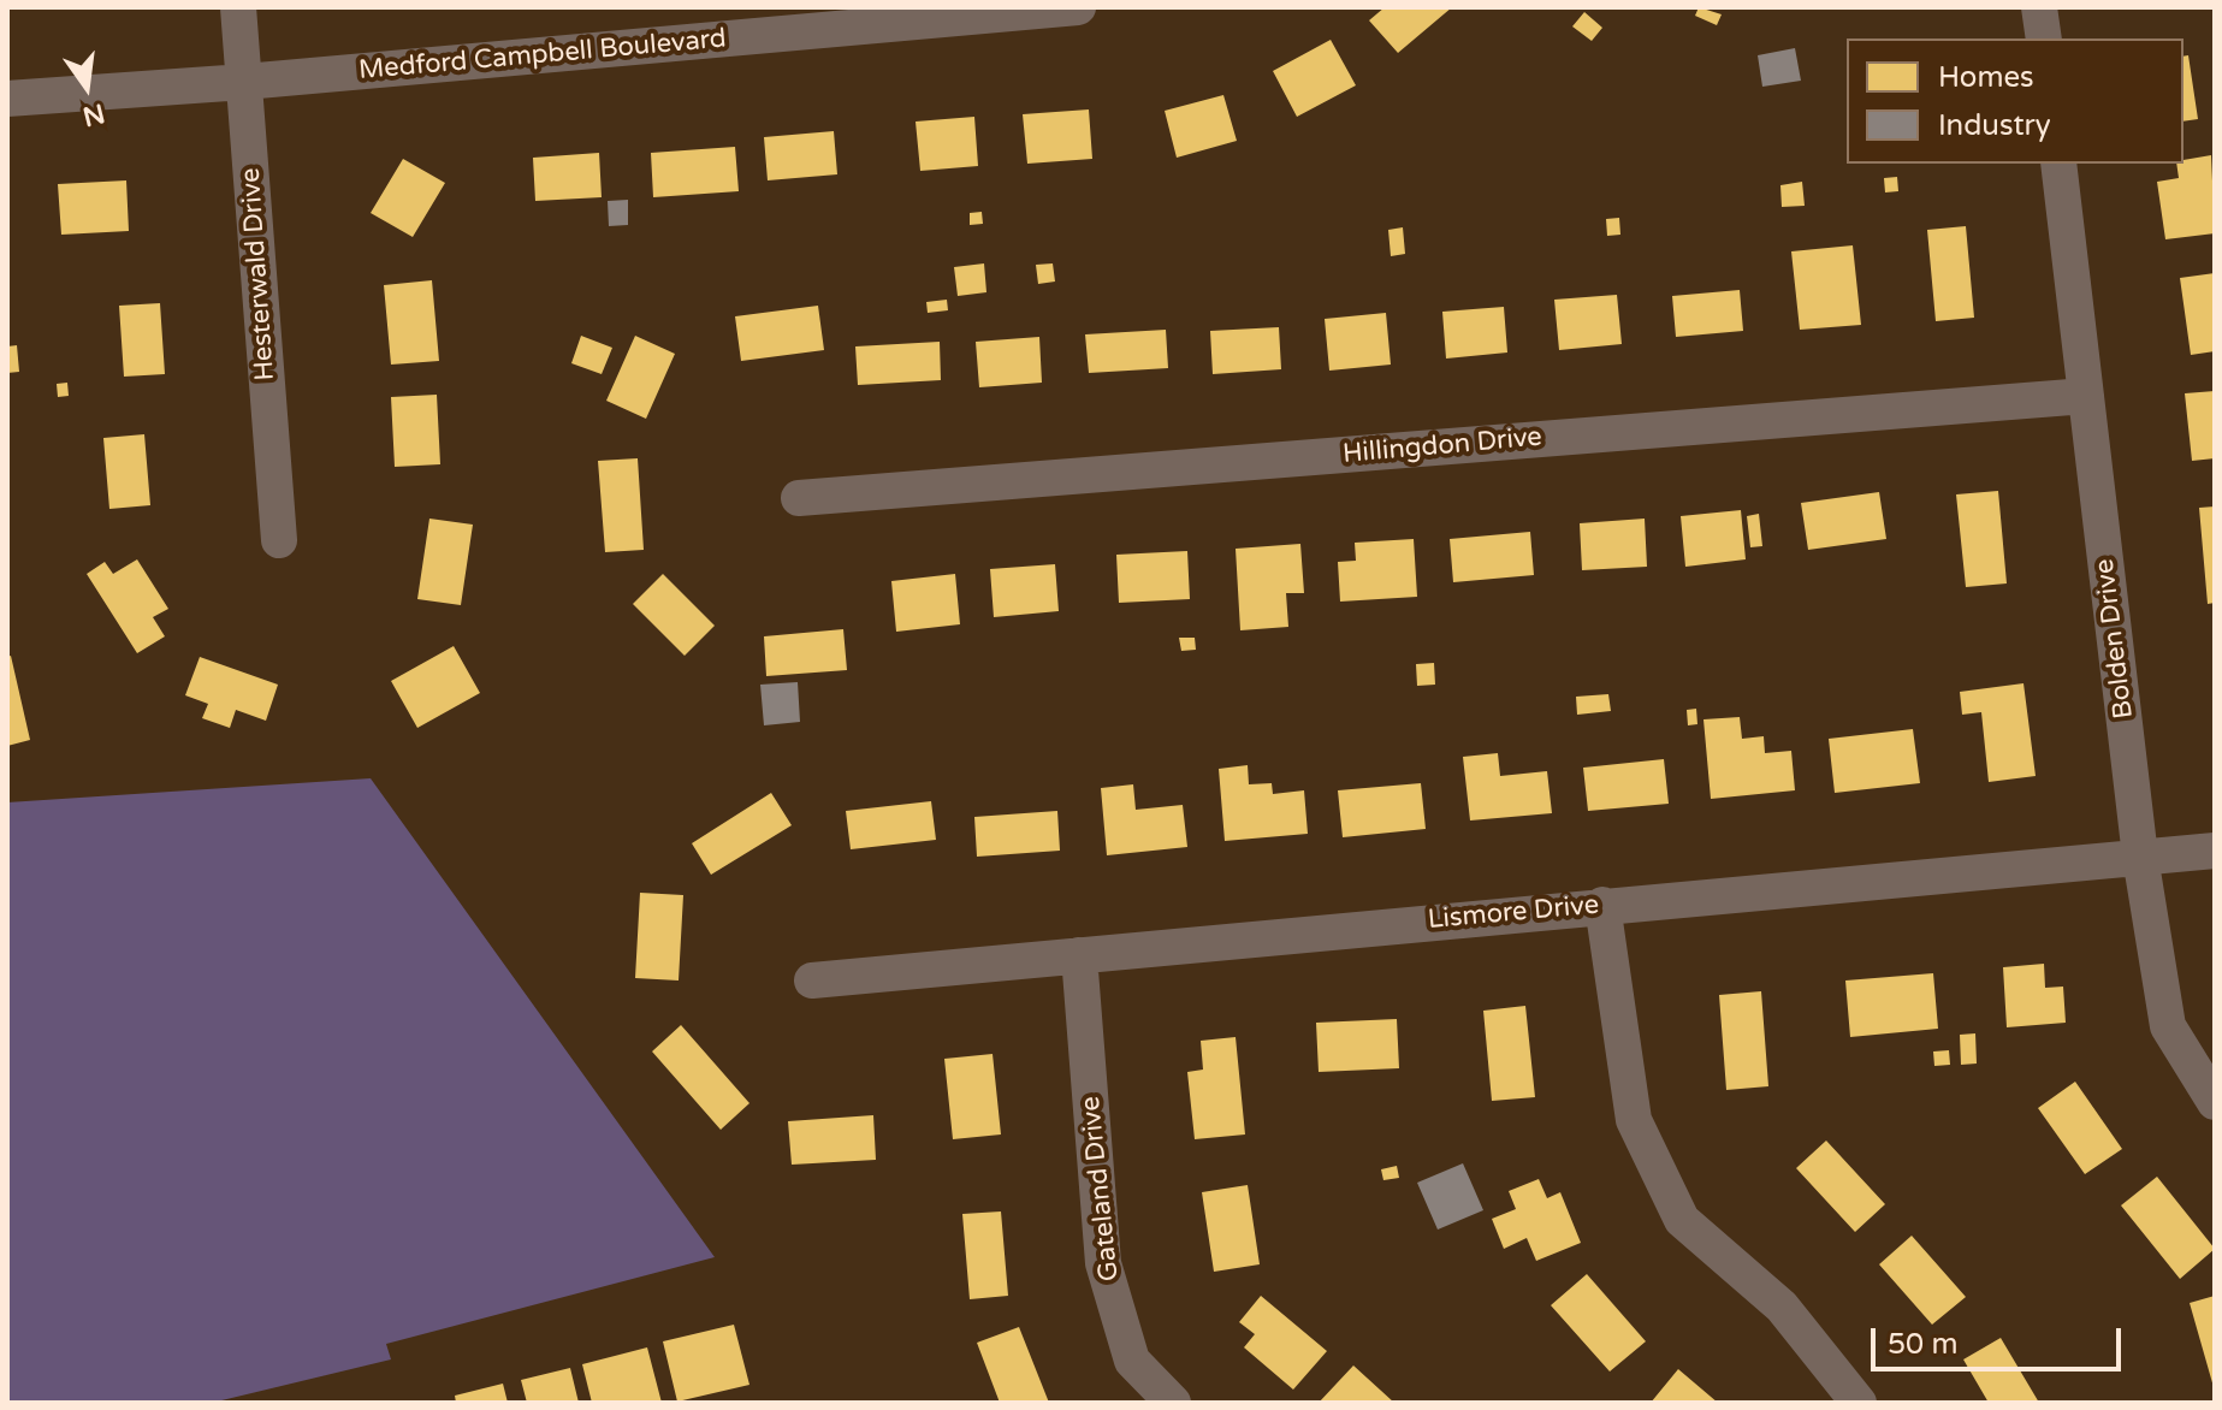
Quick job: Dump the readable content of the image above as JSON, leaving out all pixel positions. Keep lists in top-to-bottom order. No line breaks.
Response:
{"streets":{"street":["Medford Campbell Boulevard","Hesterwald Drive","Hillingdon Drive","Bolden Drive","Lismore Drive","Gateland Drive"]},"crossings":[["Medford Campbell Boulevard","Hesterwald Drive"],["Hillingdon Drive","Bolden Drive"],["Bolden Drive","Lismore Drive"],["Lismore Drive","Gateland Drive"]],"legend":["Homes","Industry"],"scale_bar":"50 m","north":"bottom"}
